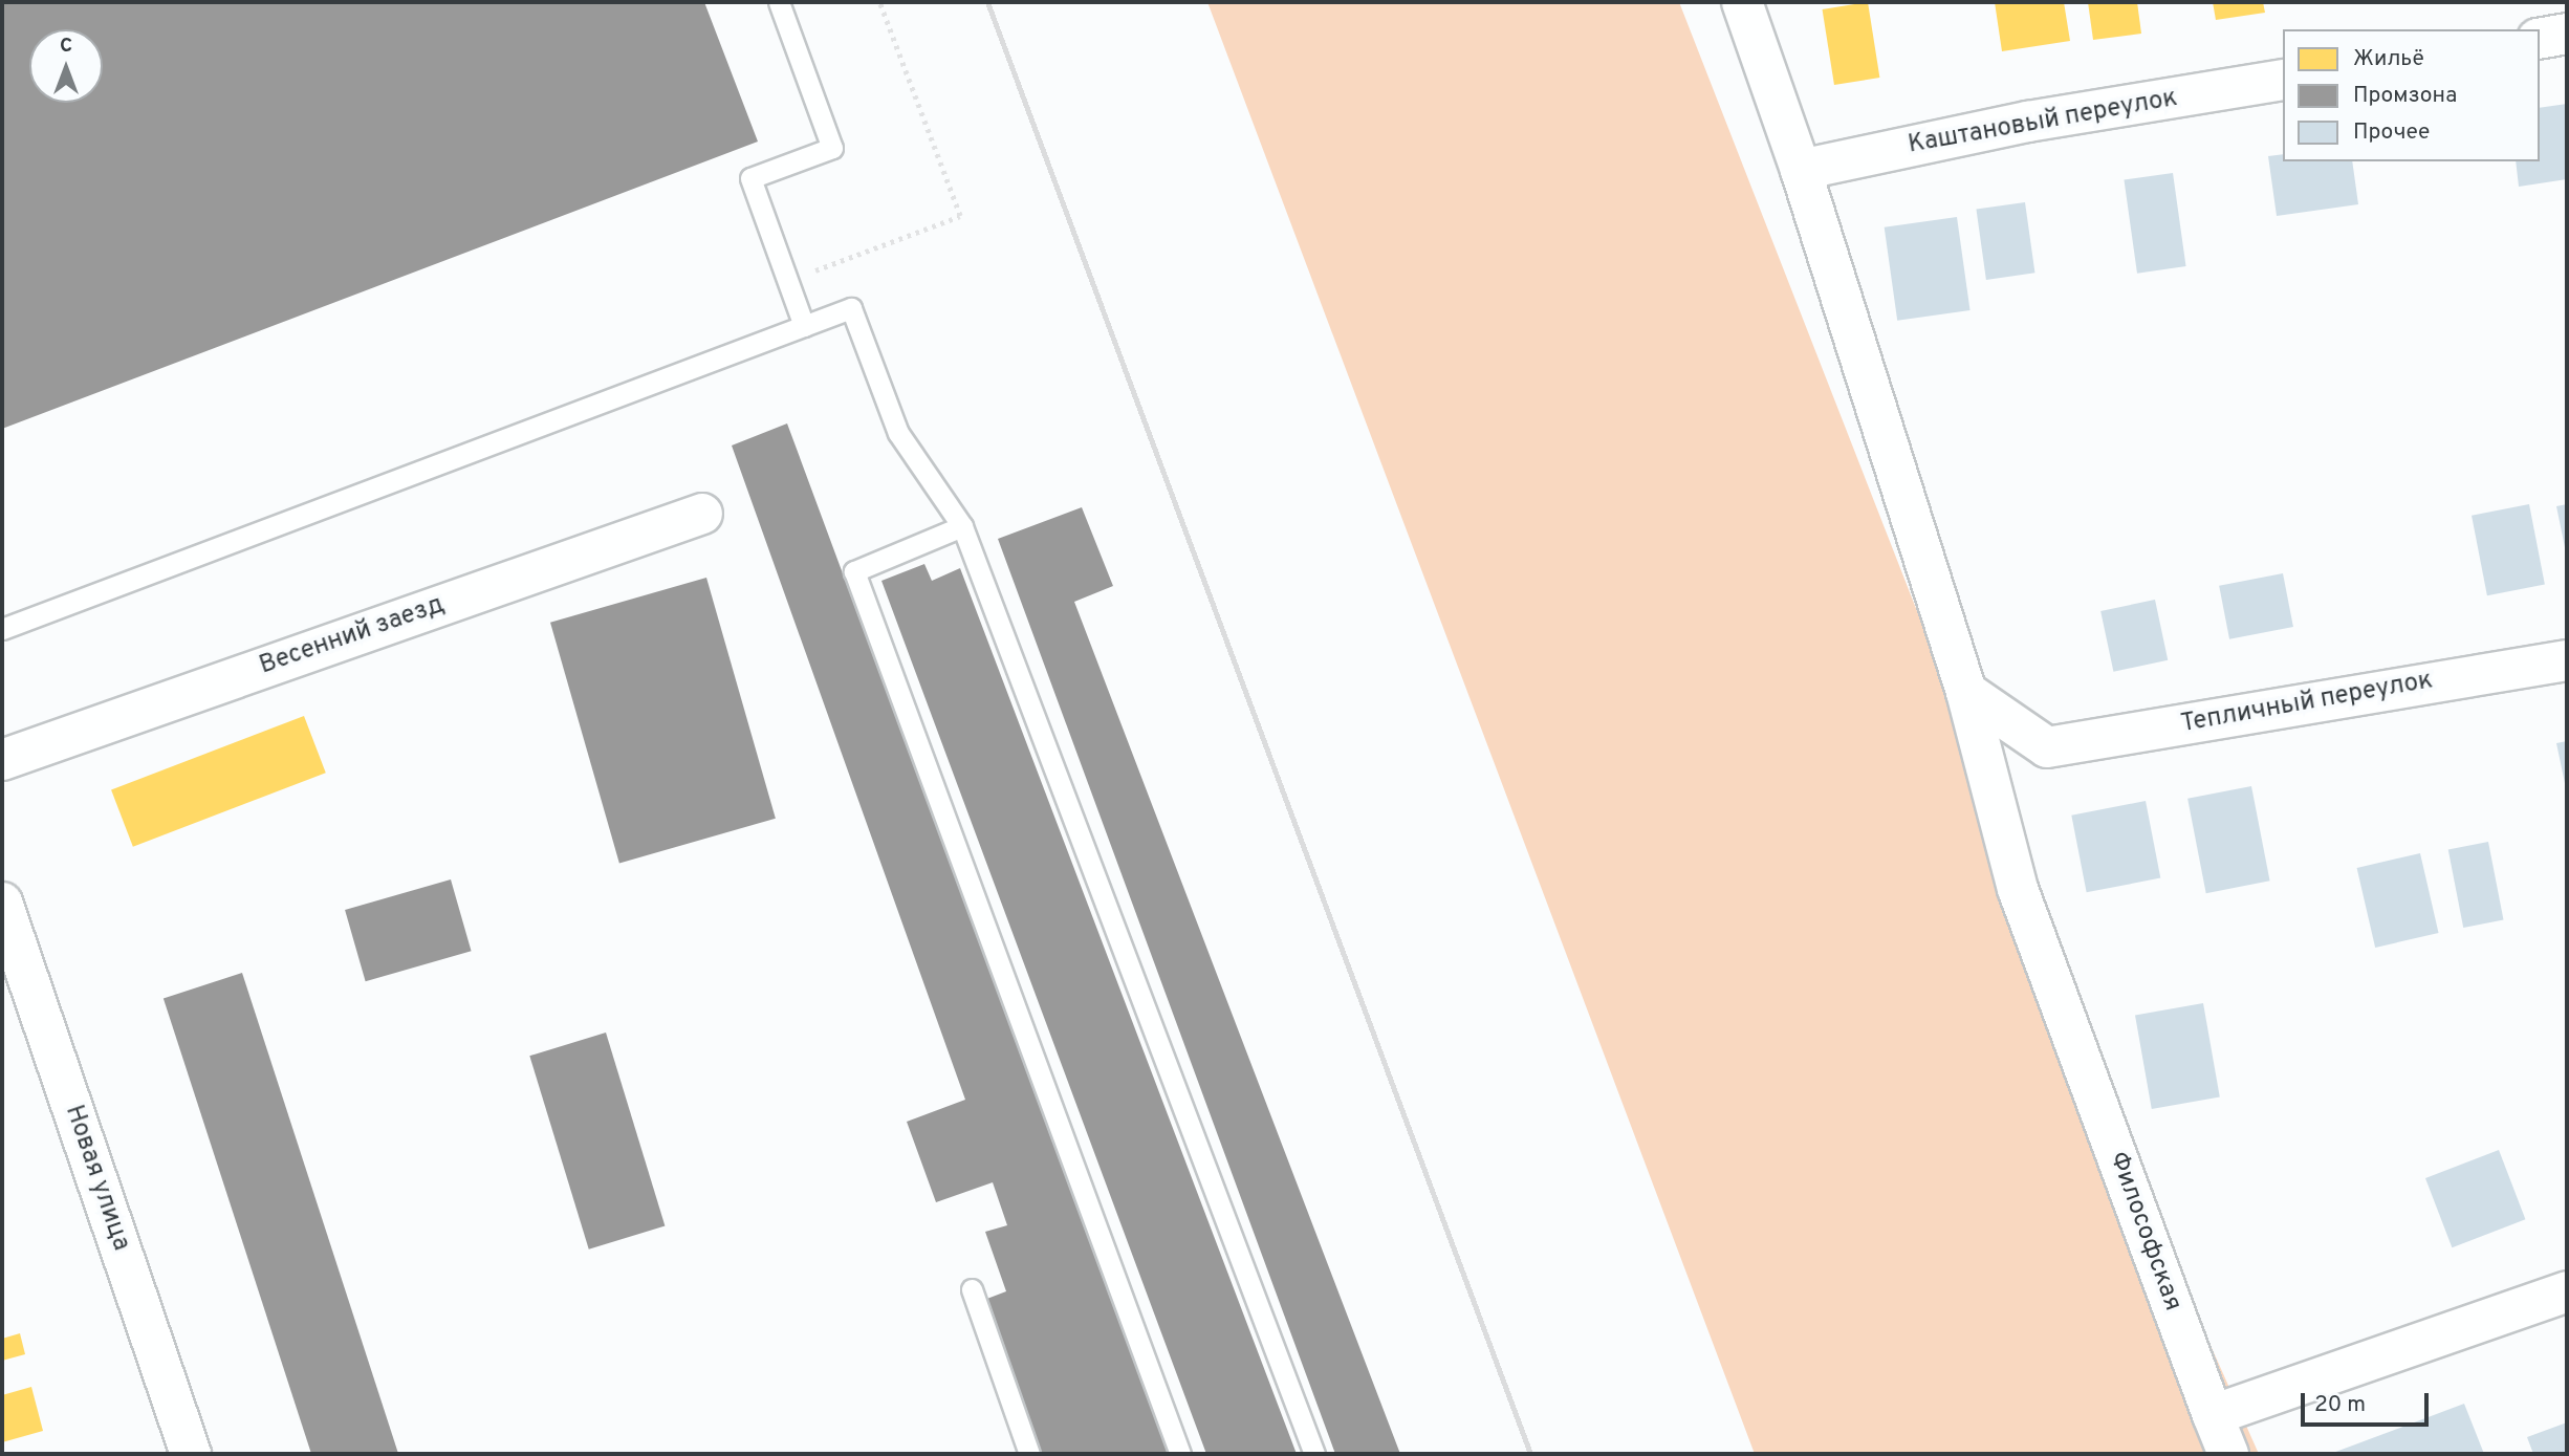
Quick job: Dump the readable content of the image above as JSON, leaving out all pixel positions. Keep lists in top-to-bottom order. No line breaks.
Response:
{"streets":{"street":["Каштановый переулок","Весенний заезд","Тепличный переулок","Новая улица","Философская"]},"crossings":[["Каштановый переулок","Философская"],["Тепличный переулок","Философская"]],"legend":["Жильё","Промзона","Прочее"],"scale_bar":"20 m","north":"top"}
